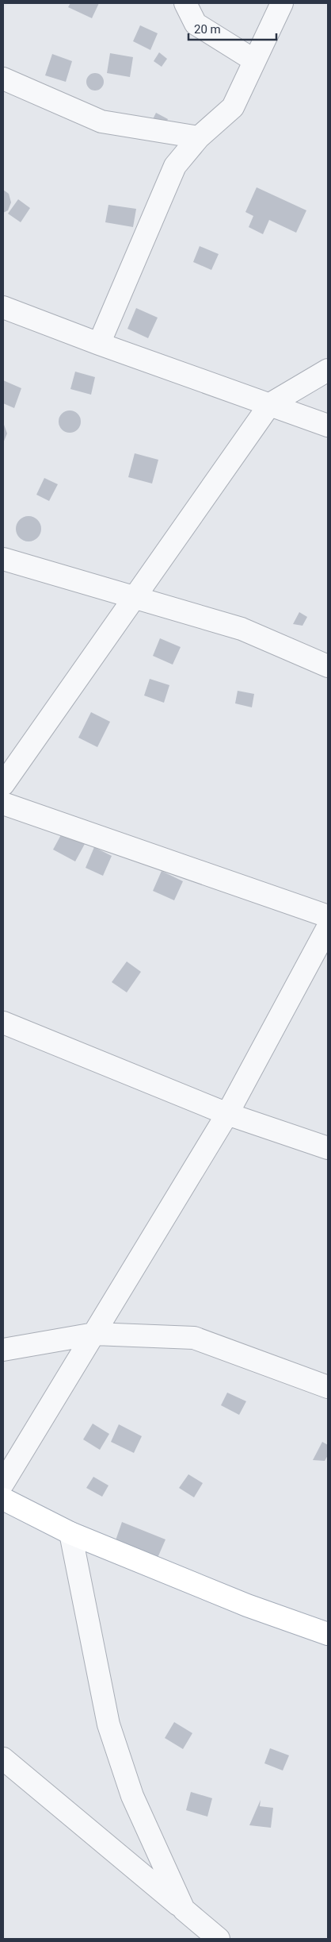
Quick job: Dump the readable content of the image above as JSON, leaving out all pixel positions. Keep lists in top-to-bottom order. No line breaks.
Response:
{"scale_bar":"20 m"}
